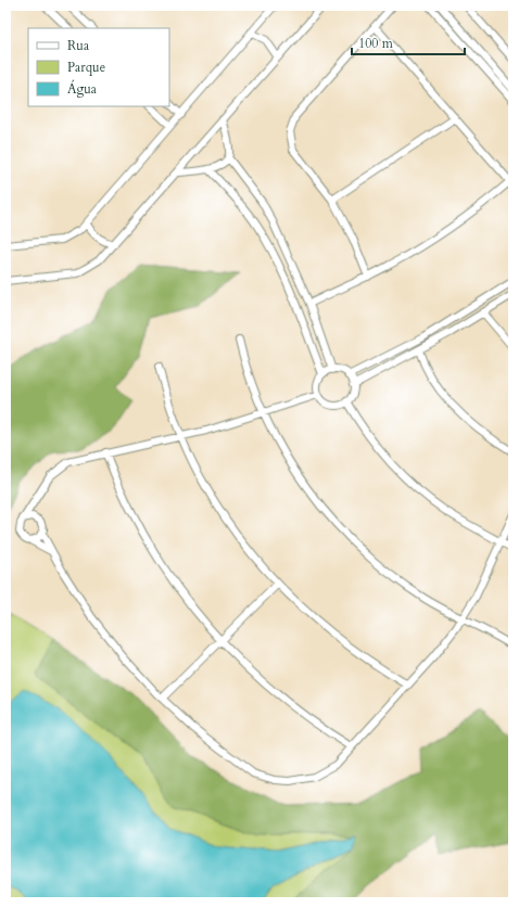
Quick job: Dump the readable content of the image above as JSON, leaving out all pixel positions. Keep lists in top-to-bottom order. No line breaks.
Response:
{"legend":["Rua","Parque","Água"],"scale_bar":"100 m"}
